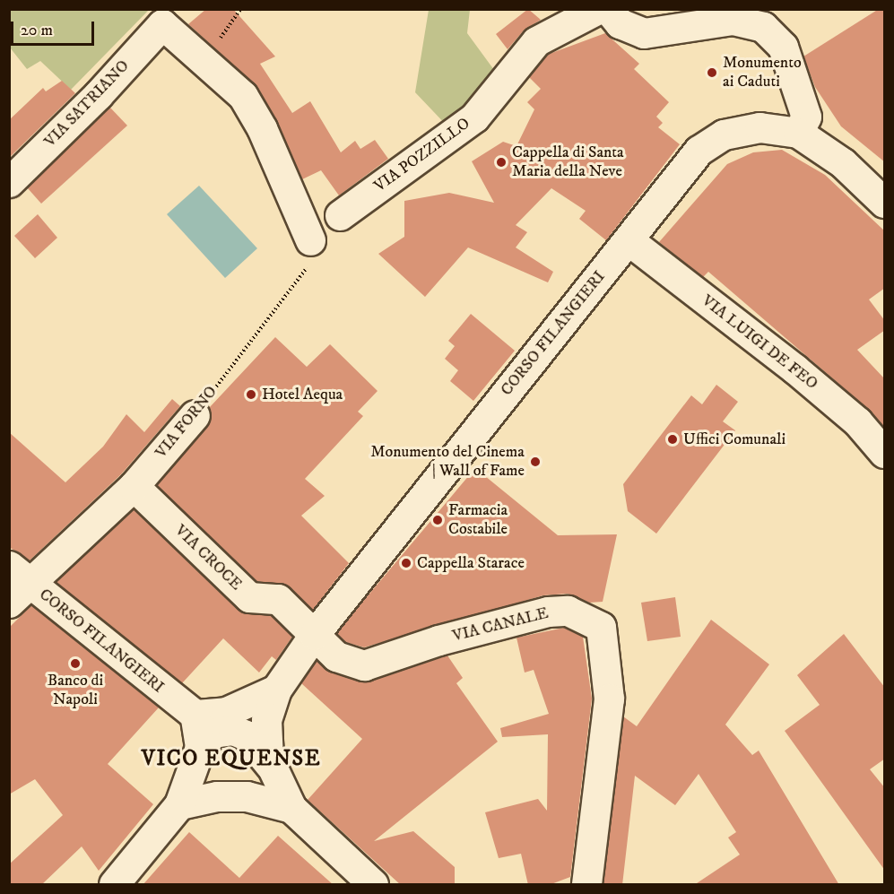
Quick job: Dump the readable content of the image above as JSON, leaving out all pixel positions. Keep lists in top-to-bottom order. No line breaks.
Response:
{"streets":{"street":["VIA SATRIANO","VIA POZZILLO","CORSO FILANGIERI","VIA LUIGI DE FEO","VIA FORNO","VIA CROCE","VIA CANALE"]},"crossings":[["CORSO FILANGIERI","VIA LUIGI DE FEO"],["CORSO FILANGIERI","VIA FORNO"],["CORSO FILANGIERI","VIA CROCE"],["CORSO FILANGIERI","VIA CANALE"],["VIA FORNO","VIA CROCE"],["VIA CROCE","VIA CANALE"]],"districts":["VICO EQUENSE"],"places":["Monumento ai Caduti","Cappella di Santa Maria della Neve","Hotel Aequa","Uffici Comunali","Monumento del Cinema | Wall of Fame","Farmacia Costabile","Cappella Starace","Banco di Napoli"],"scale_bar":"20 m"}
